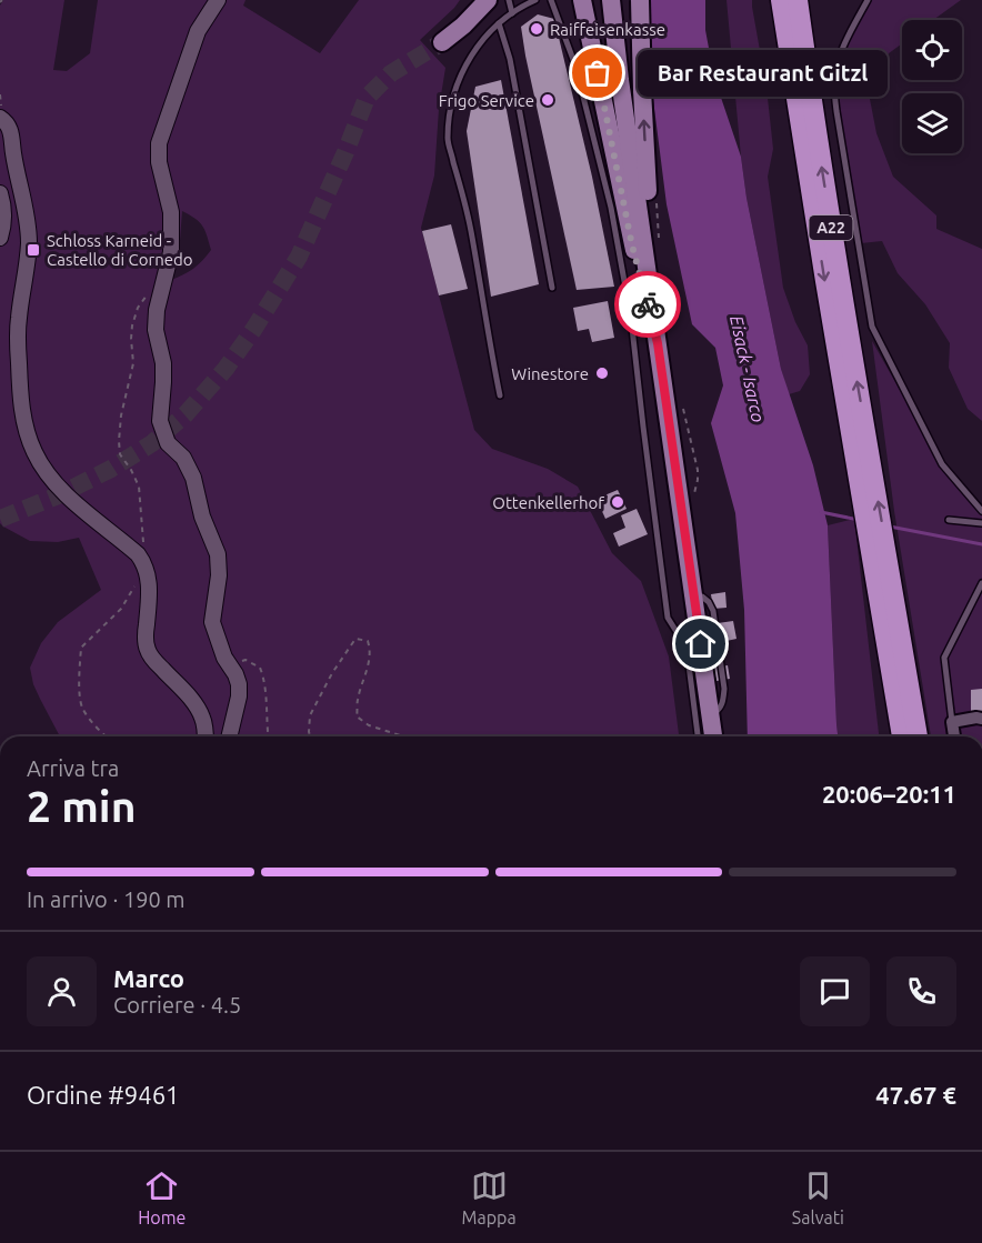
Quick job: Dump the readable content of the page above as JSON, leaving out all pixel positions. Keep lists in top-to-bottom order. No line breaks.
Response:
{"streets":{"highway":["A22"]},"water":["Eisack - Isarco"],"places":{"other":["Raiffeisenkasse","Bar Restaurant Gitzl","Frigo Service","Winestore","Ottenkellerhof"],"transit":["Schloss Karneid - Castello di Cornedo"]},"page":{"bubble":"Bar Restaurant Gitzl","heading":["2 min","Arriva tra","20:06–20:11"],"panel":["Marco","Corriere · 4.5","Ordine #9461","47.67 €"],"bar":"In arrivo · 190 m","tabs":["Home","Mappa","Salvati"]}}
